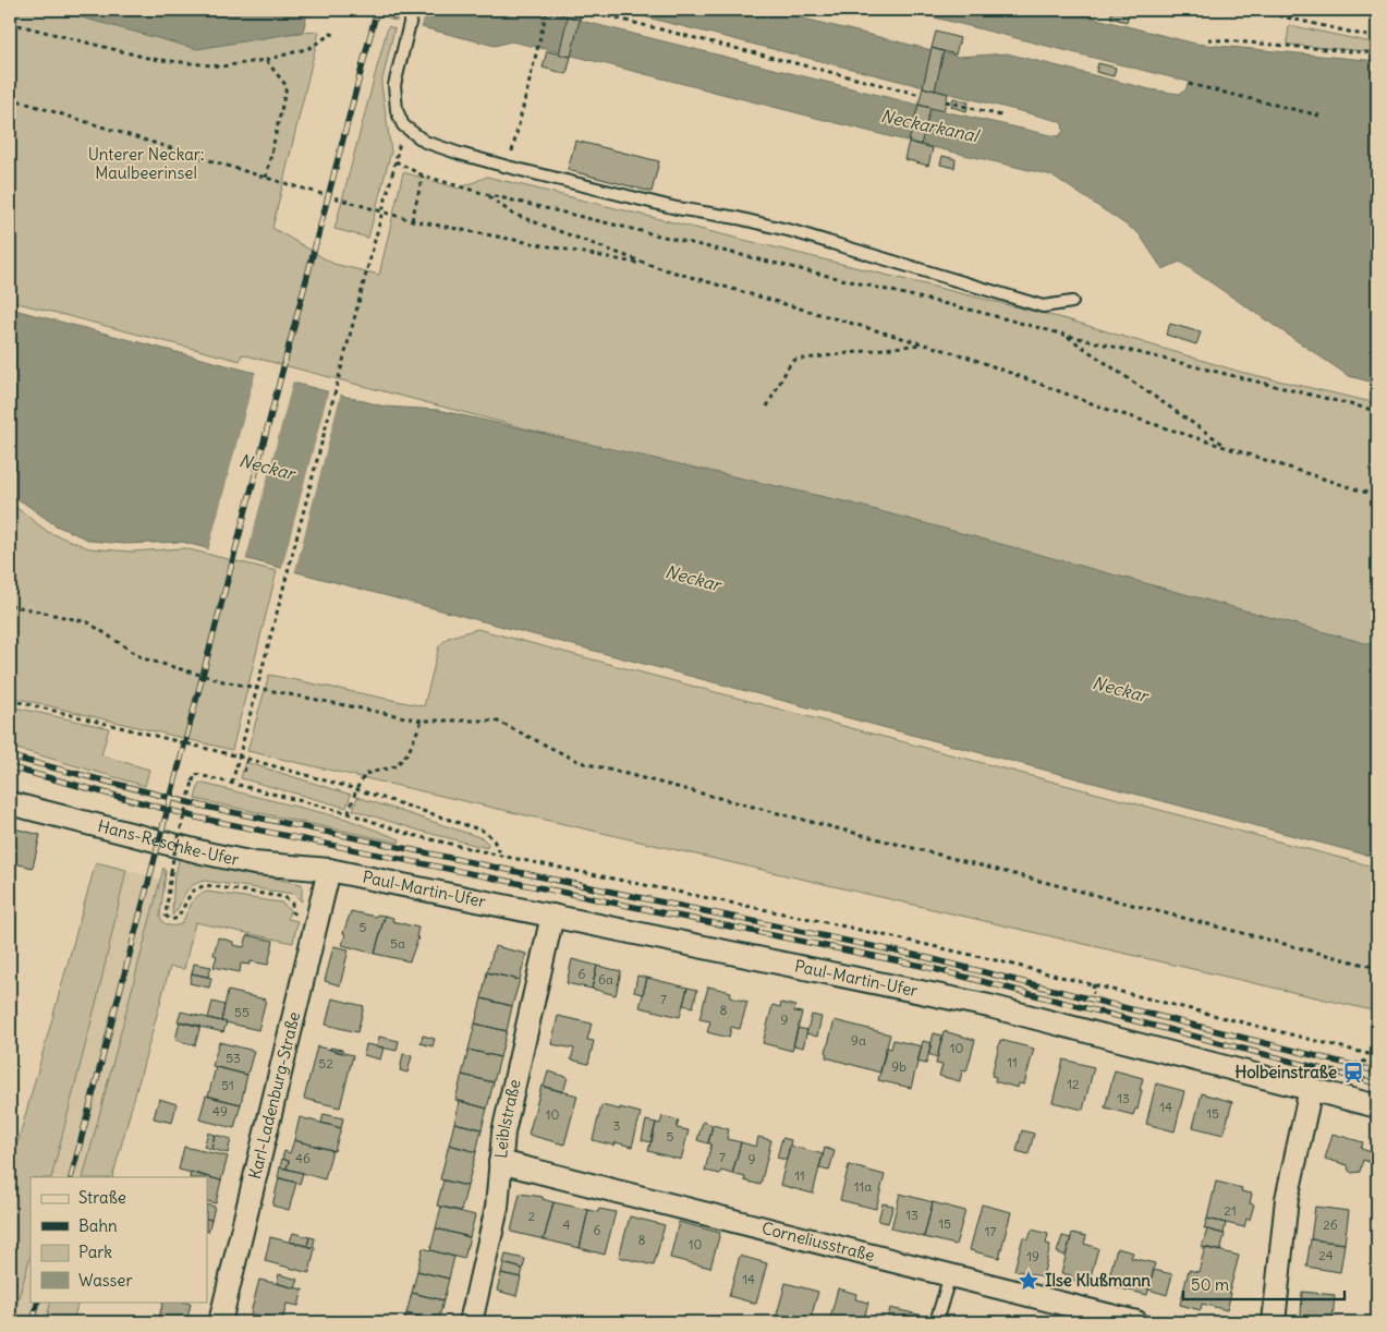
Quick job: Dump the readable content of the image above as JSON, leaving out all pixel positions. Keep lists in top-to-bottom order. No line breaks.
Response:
{"streets":{"street":["Hans-Reschke-Ufer","Paul-Martin-Ufer","Karl-Ladenburg-Straße","Leiblstraße","Corneliusstraße"]},"crossings":[["Hans-Reschke-Ufer","Paul-Martin-Ufer"],["Hans-Reschke-Ufer","Karl-Ladenburg-Straße"],["Paul-Martin-Ufer","Karl-Ladenburg-Straße"],["Paul-Martin-Ufer","Leiblstraße"],["Leiblstraße","Corneliusstraße"]],"water":["Neckarkanal","Neckar"],"parks":["Unterer Neckar: Maulbeerinsel"],"places":{"station":["Holbeinstraße"],"place":["Ilse Klußmann"]},"house_numbers":["5","5a","6","6a","7","8","55","9","9a","10","53","11","52","9b","12","51","13","14","49","15","10","3","5","7","46","9","11","11a","21","13","2","15","4","26","6","17","8","10","24","19","14"],"legend":["Straße","Bahn","Park","Wasser"],"scale_bar":"50 m"}
